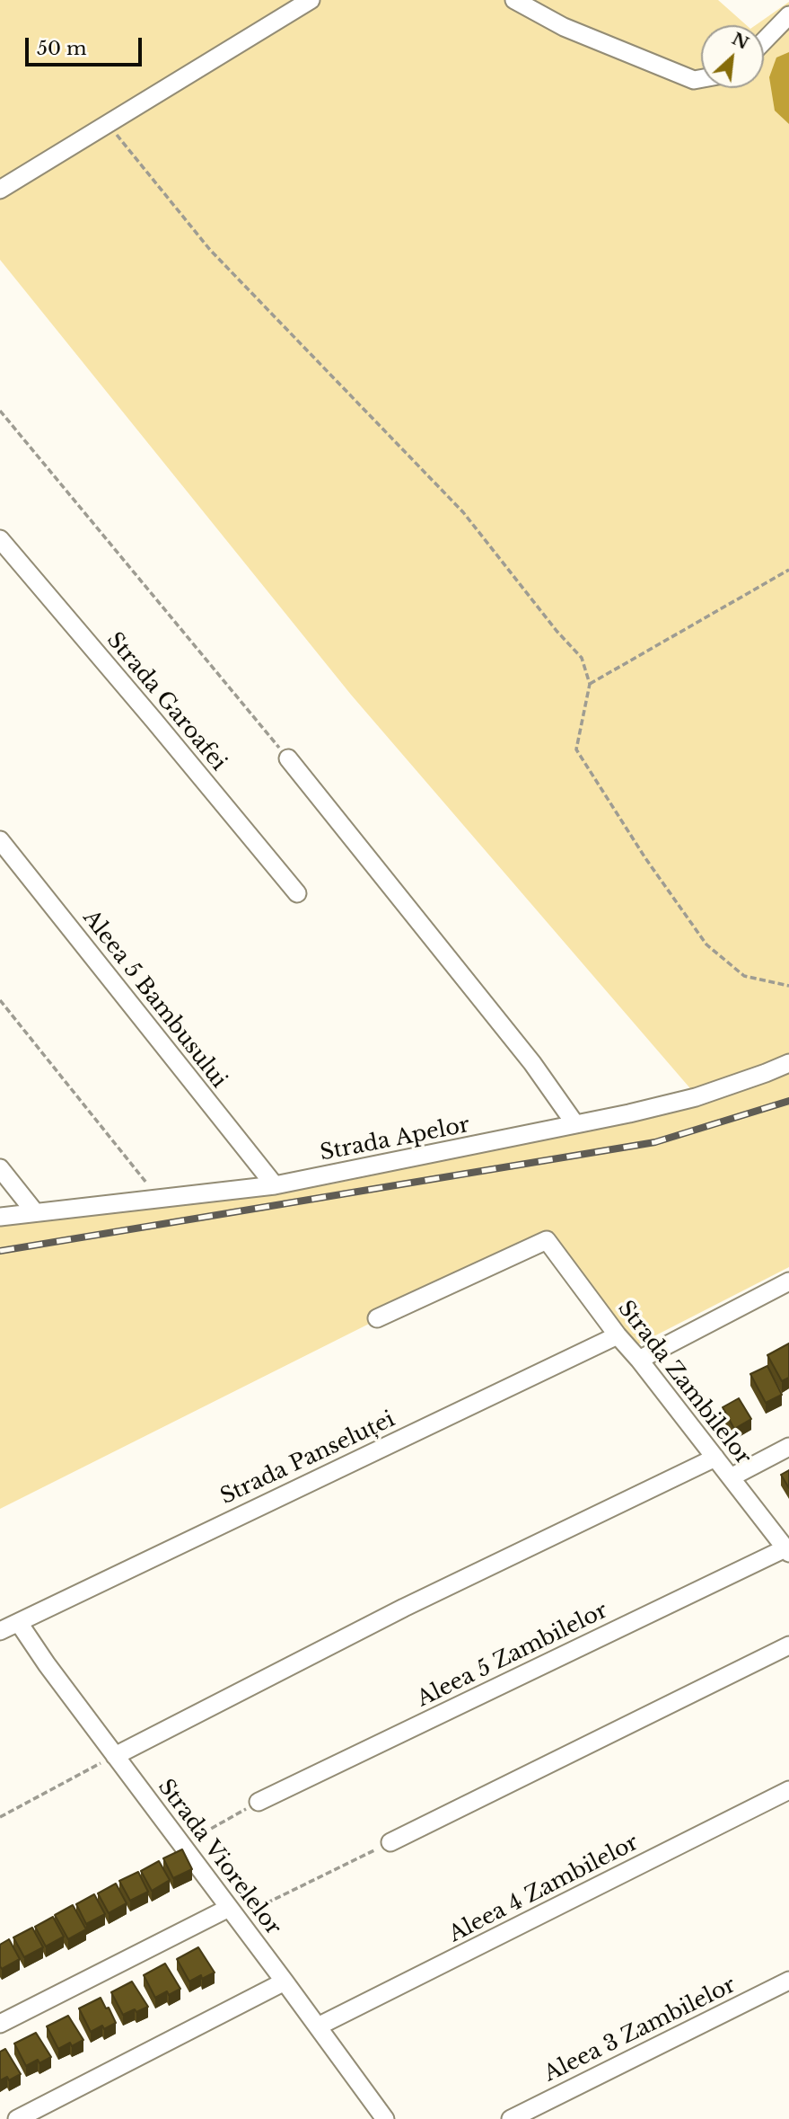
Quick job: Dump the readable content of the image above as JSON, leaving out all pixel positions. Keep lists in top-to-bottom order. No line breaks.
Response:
{"streets":{"street":["Strada Garoafei","Aleea 5 Bambusului","Strada Apelor","Strada Zambilelor","Strada Panseluței","Aleea 5 Zambilelor","Strada Viorelelor","Aleea 4 Zambilelor","Aleea 3 Zambilelor"]},"crossings":[["Aleea 5 Bambusului","Strada Apelor"],["Strada Zambilelor","Strada Panseluței"],["Strada Zambilelor","Aleea 5 Zambilelor"],["Strada Panseluței","Strada Viorelelor"],["Strada Viorelelor","Aleea 4 Zambilelor"]],"scale_bar":"50 m","north":"top right"}
